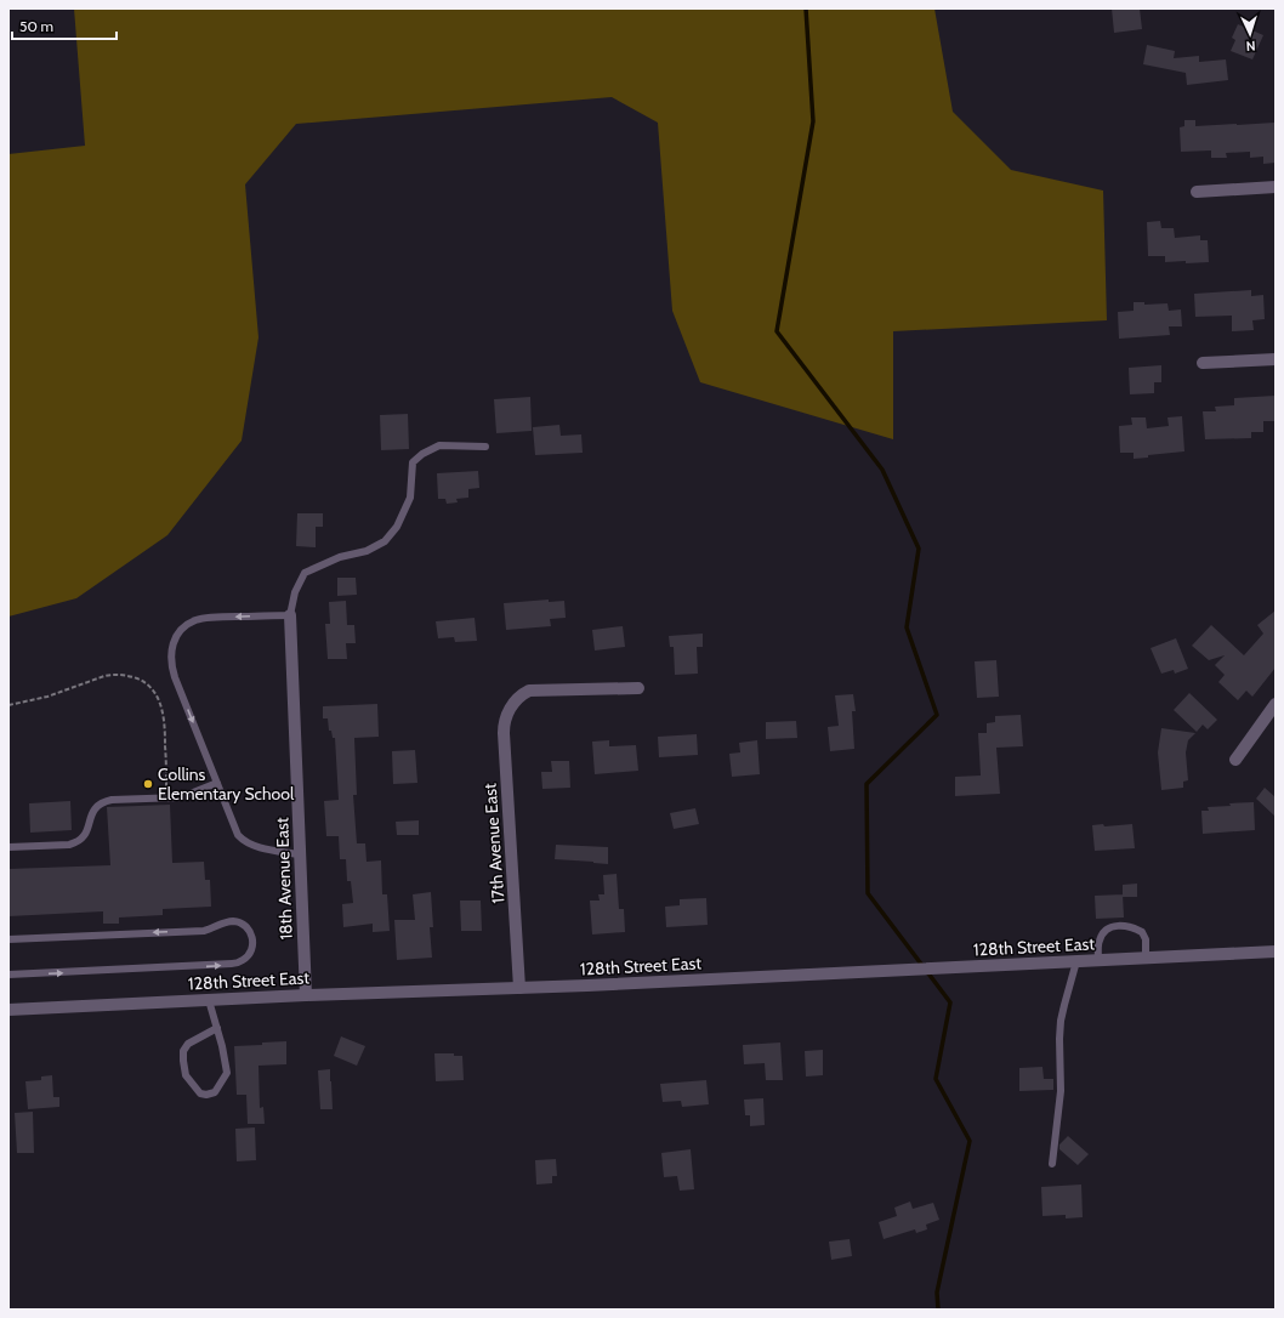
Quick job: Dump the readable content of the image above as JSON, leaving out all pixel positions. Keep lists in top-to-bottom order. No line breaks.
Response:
{"streets":{"street":["17th Avenue East","18th Avenue East","128th Street East"]},"crossings":[["17th Avenue East","128th Street East"],["18th Avenue East","128th Street East"]],"places":["Collins Elementary School"],"scale_bar":"50 m","north":"bottom"}
